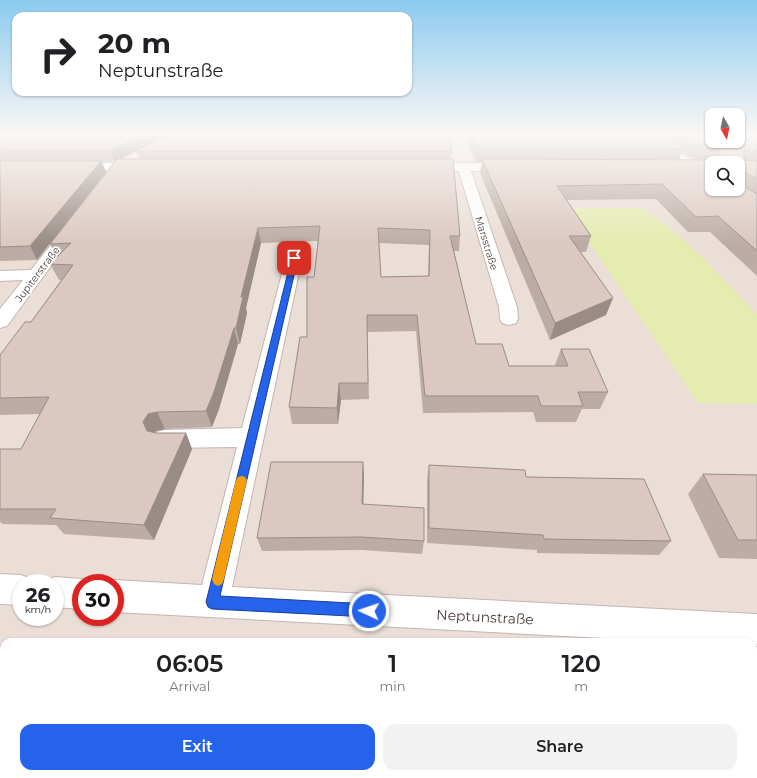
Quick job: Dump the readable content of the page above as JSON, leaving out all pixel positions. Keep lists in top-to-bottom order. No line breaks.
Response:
{"streets":{"street":["Marsstraße","Jupiterstraße","Neptunstraße"]},"north":"bottom","page":{"turn":["20 m","Neptunstraße"],"speed":"26 km/h","limit":"30","eta":["06:05","Arrival","1","min","120","m"],"buttons":["Exit","Share"]}}
